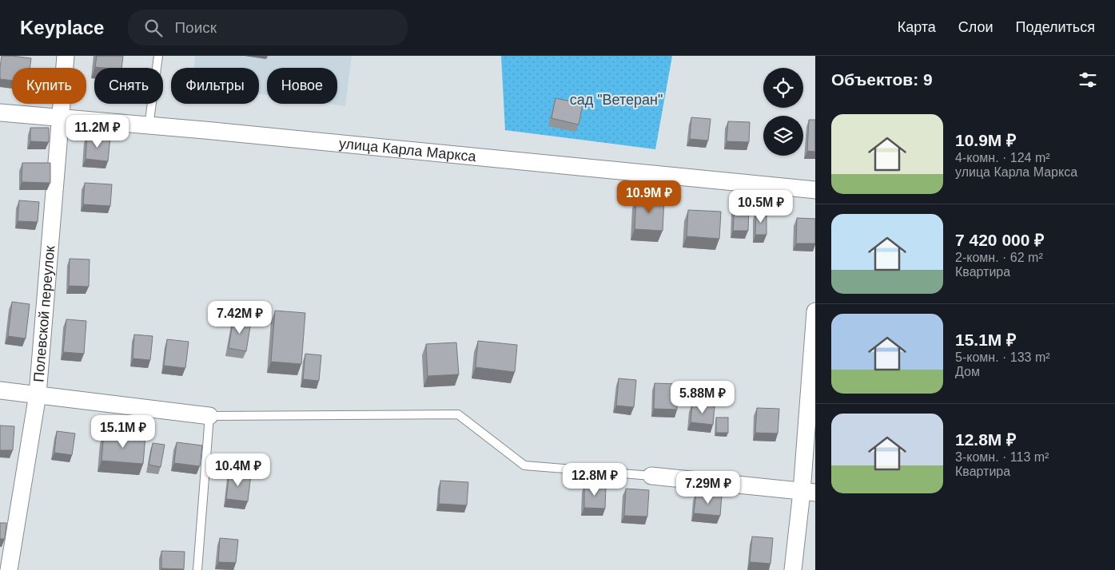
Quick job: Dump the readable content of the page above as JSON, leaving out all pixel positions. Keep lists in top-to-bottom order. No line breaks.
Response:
{"streets":{"street":["улица Карла Маркса","Полевской переулок"]},"crossings":[["улица Карла Маркса","Полевской переулок"]],"parks":["сад \"Ветеран\""],"page":{"header":"Keyplace","search":"Поиск","nav":["Карта","Слои","Поделиться"],"heading":"Объектов: 9","chip":["Купить","Снять","Фильтры","Новое"],"list":[{"name":"10.9M ₽","note":"4-комн. · 124 m² · улица Карла Маркса"},{"name":"7 420 000 ₽","note":"2-комн. · 62 m² · Квартира"},{"name":"15.1M ₽","note":"5-комн. · 133 m² · Дом"},{"name":"12.8M ₽","note":"3-комн. · 113 m² · Квартира"}],"price":["11.2M ₽","10.9M ₽","10.5M ₽","7.42M ₽","5.88M ₽","15.1M ₽","10.4M ₽","12.8M ₽","7.29M ₽"]}}
